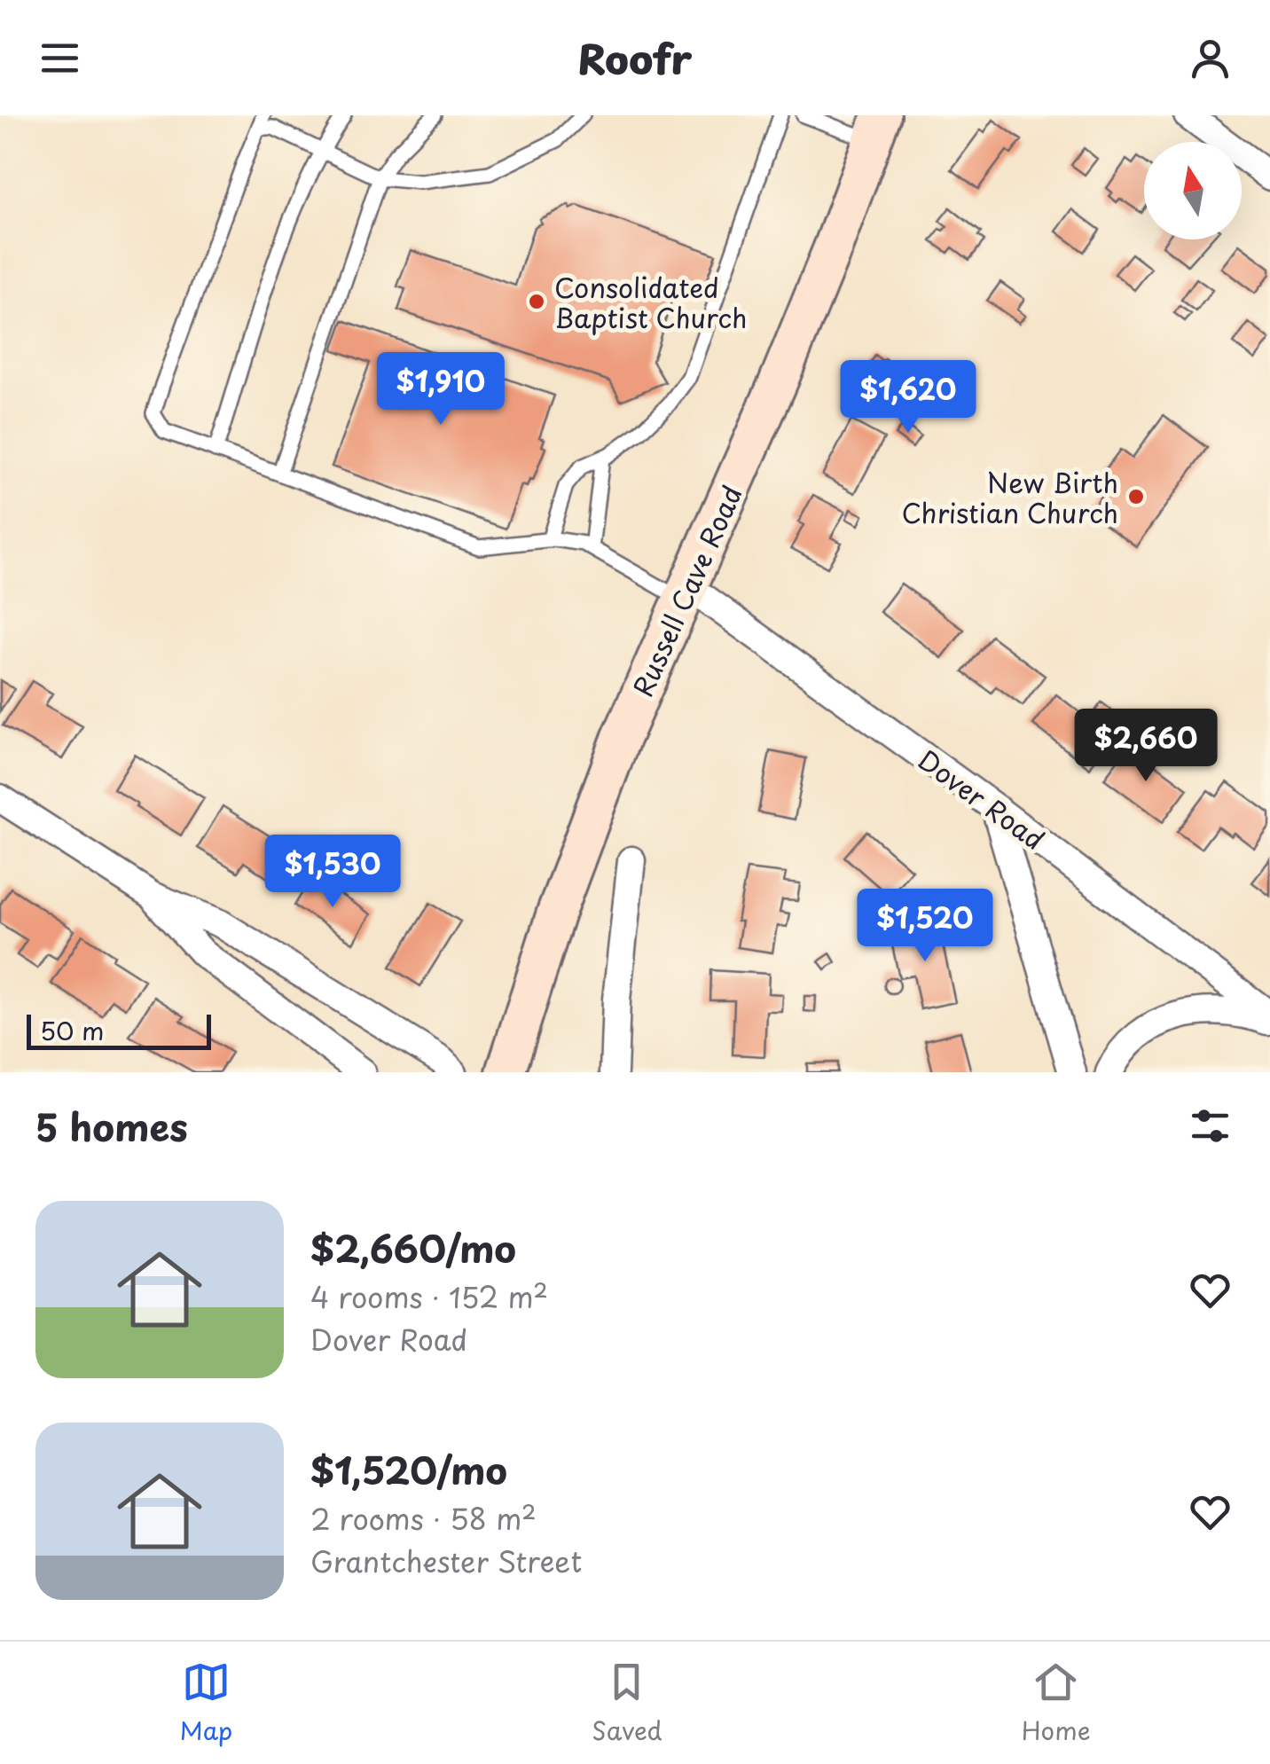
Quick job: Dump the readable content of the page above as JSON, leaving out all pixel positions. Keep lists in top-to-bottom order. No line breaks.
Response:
{"streets":{"main road":["Russell Cave Road"],"street":["Dover Road"]},"crossings":[["Russell Cave Road","Dover Road"]],"places":["Consolidated Baptist Church","New Birth Christian Church"],"scale_bar":"50 m","north":"top","page":{"header":"Roofr","price":["$1,910","$1,620","$2,660","$1,530","$1,520"],"scale":"50 m","heading":"5 homes","list":[{"name":"$2,660/mo","note":"4 rooms · 152 m² · Dover Road"},{"name":"$1,520/mo","note":"2 rooms · 58 m² · Grantchester Street"}],"tabs":["Map","Saved","Home"]}}
